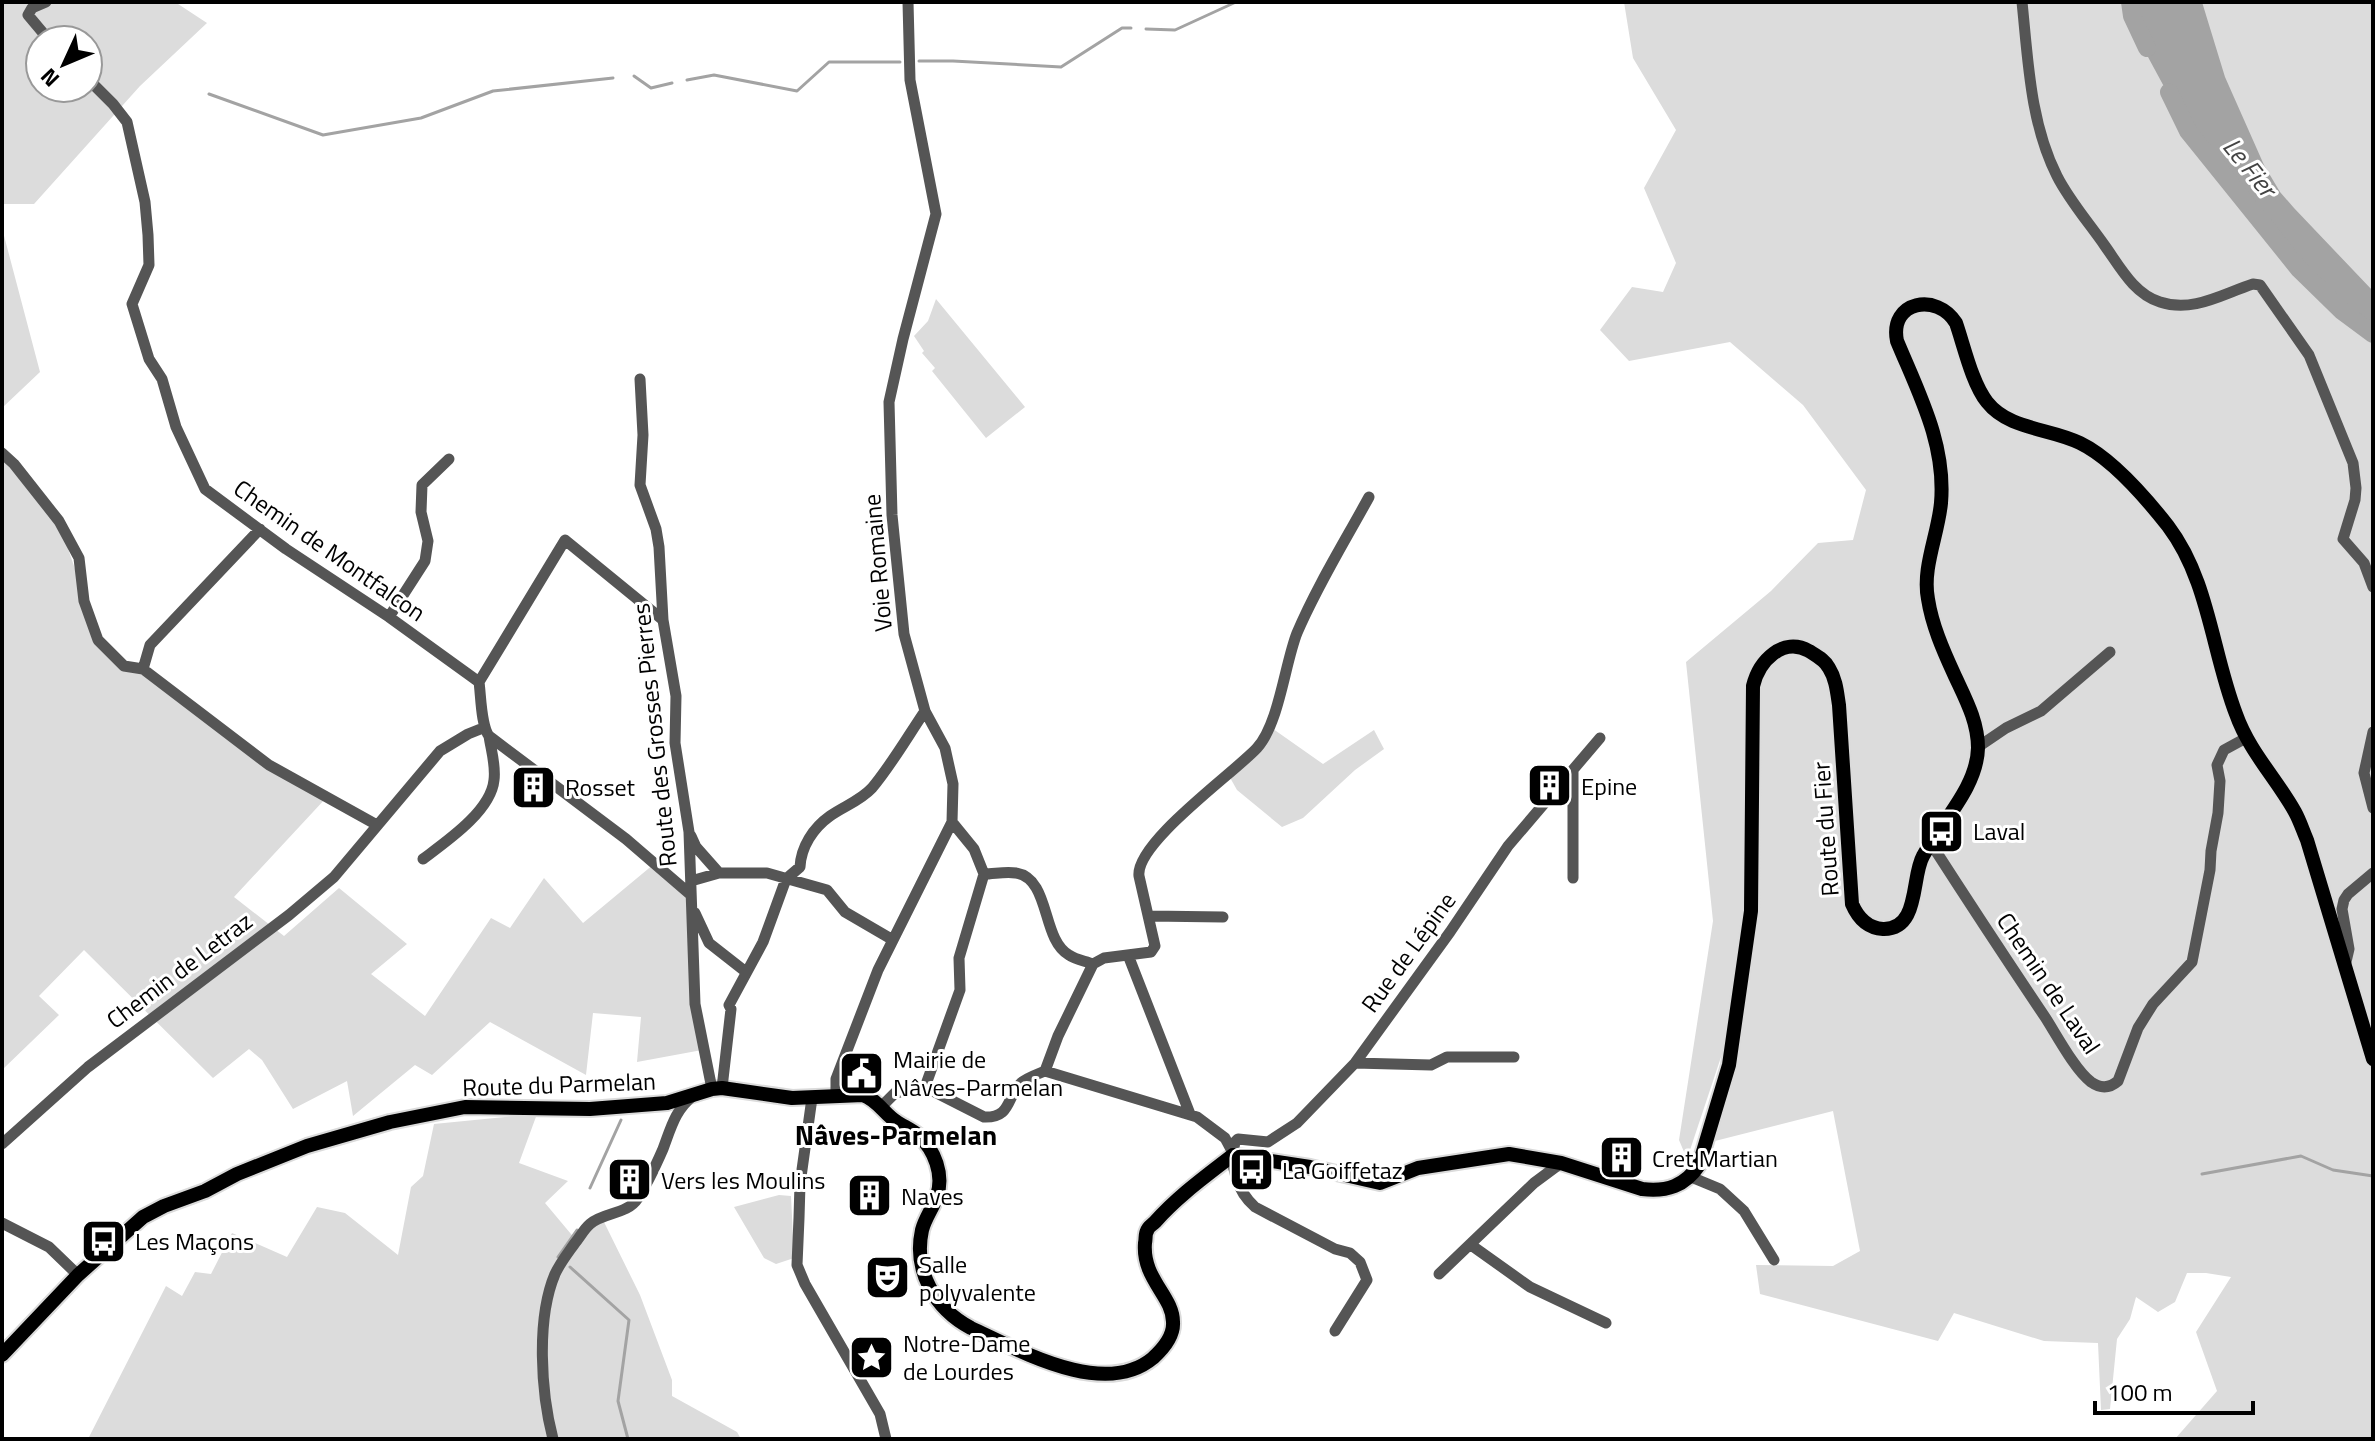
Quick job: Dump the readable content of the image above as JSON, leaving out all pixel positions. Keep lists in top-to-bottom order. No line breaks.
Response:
{"streets":{"main road":["Route du Fier","Route du Parmelan"],"street":["Chemin de Montfalcon","Voie Romaine","Route des Grosses Pierres","Rue de Lépine","Chemin de Letraz","Chemin de Laval"]},"crossings":[["Voie Romaine","Route du Parmelan"],["Route des Grosses Pierres","Route du Parmelan"],["Route du Fier","Chemin de Laval"]],"districts":["Nâves-Parmelan"],"water":["Le Fier"],"places":{"building":["Epine","Rosset","Cret Martian","Vers les Moulins","Naves"],"bus stop":["Laval","La Goiffetaz","Les Maçons"],"public building":["Mairie de Nâves-Parmelan"],"theatre":["Salle polyvalente"],"place":["Notre-Dame de Lourdes"]},"scale_bar":"100 m","north":"bottom left"}
